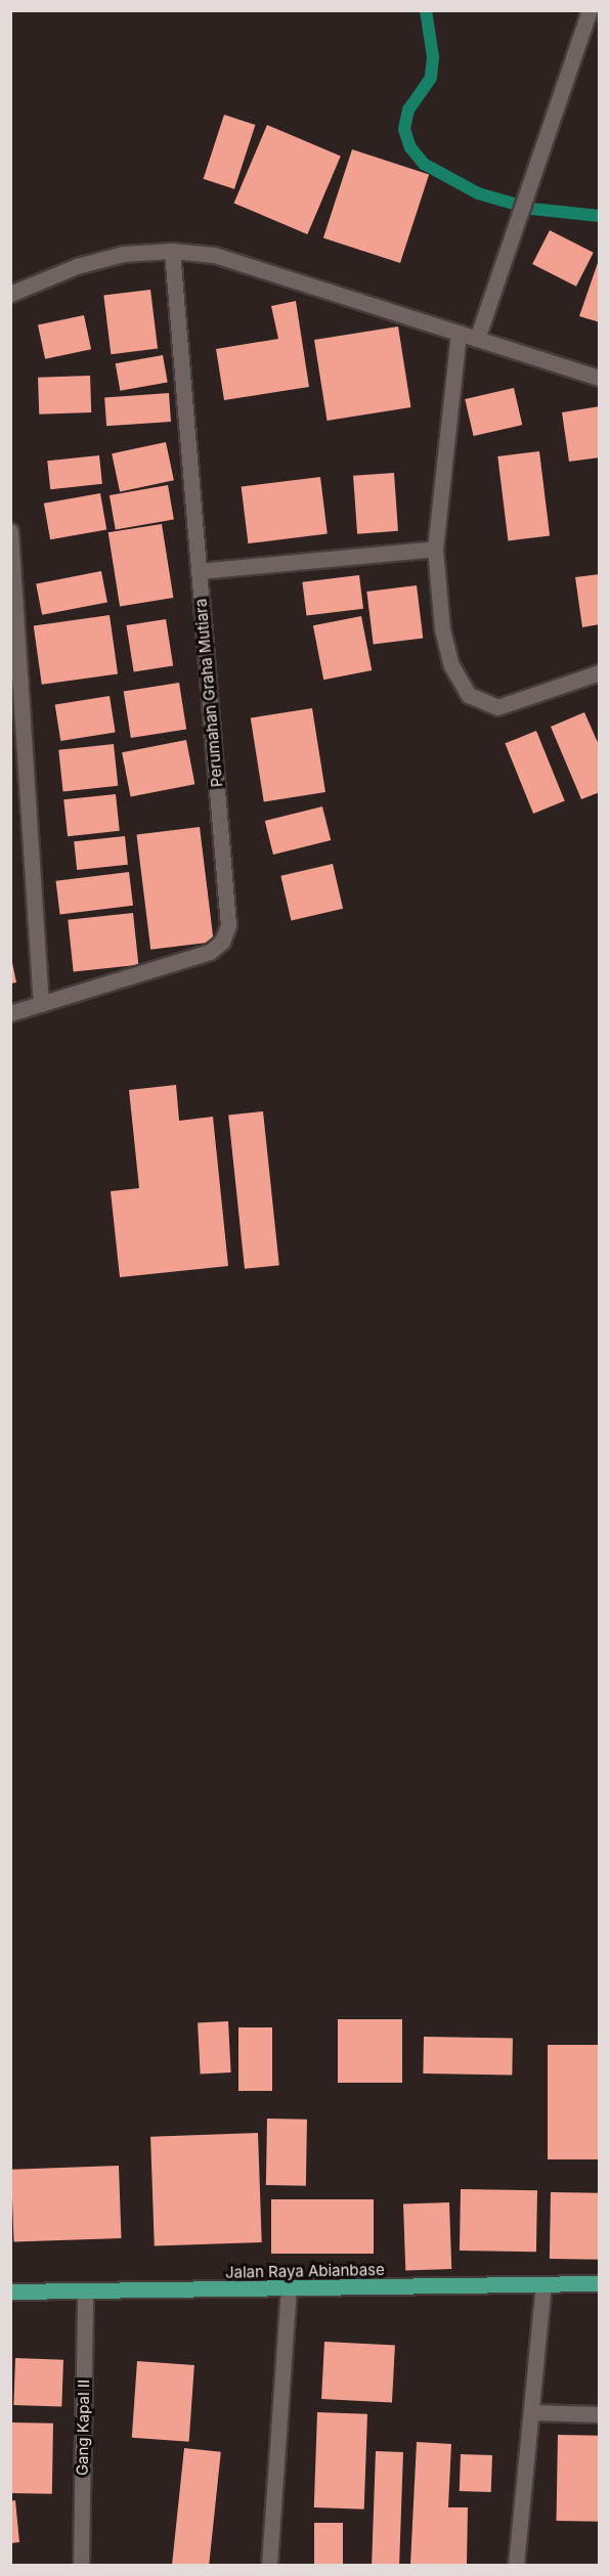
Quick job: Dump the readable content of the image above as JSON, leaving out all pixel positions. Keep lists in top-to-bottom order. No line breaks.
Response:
{"streets":{"main road":["Jalan Raya Abianbase"],"street":["Perumahan Graha Mutiara","Gang Kapal II"]},"crossings":[["Jalan Raya Abianbase","Gang Kapal II"]]}
